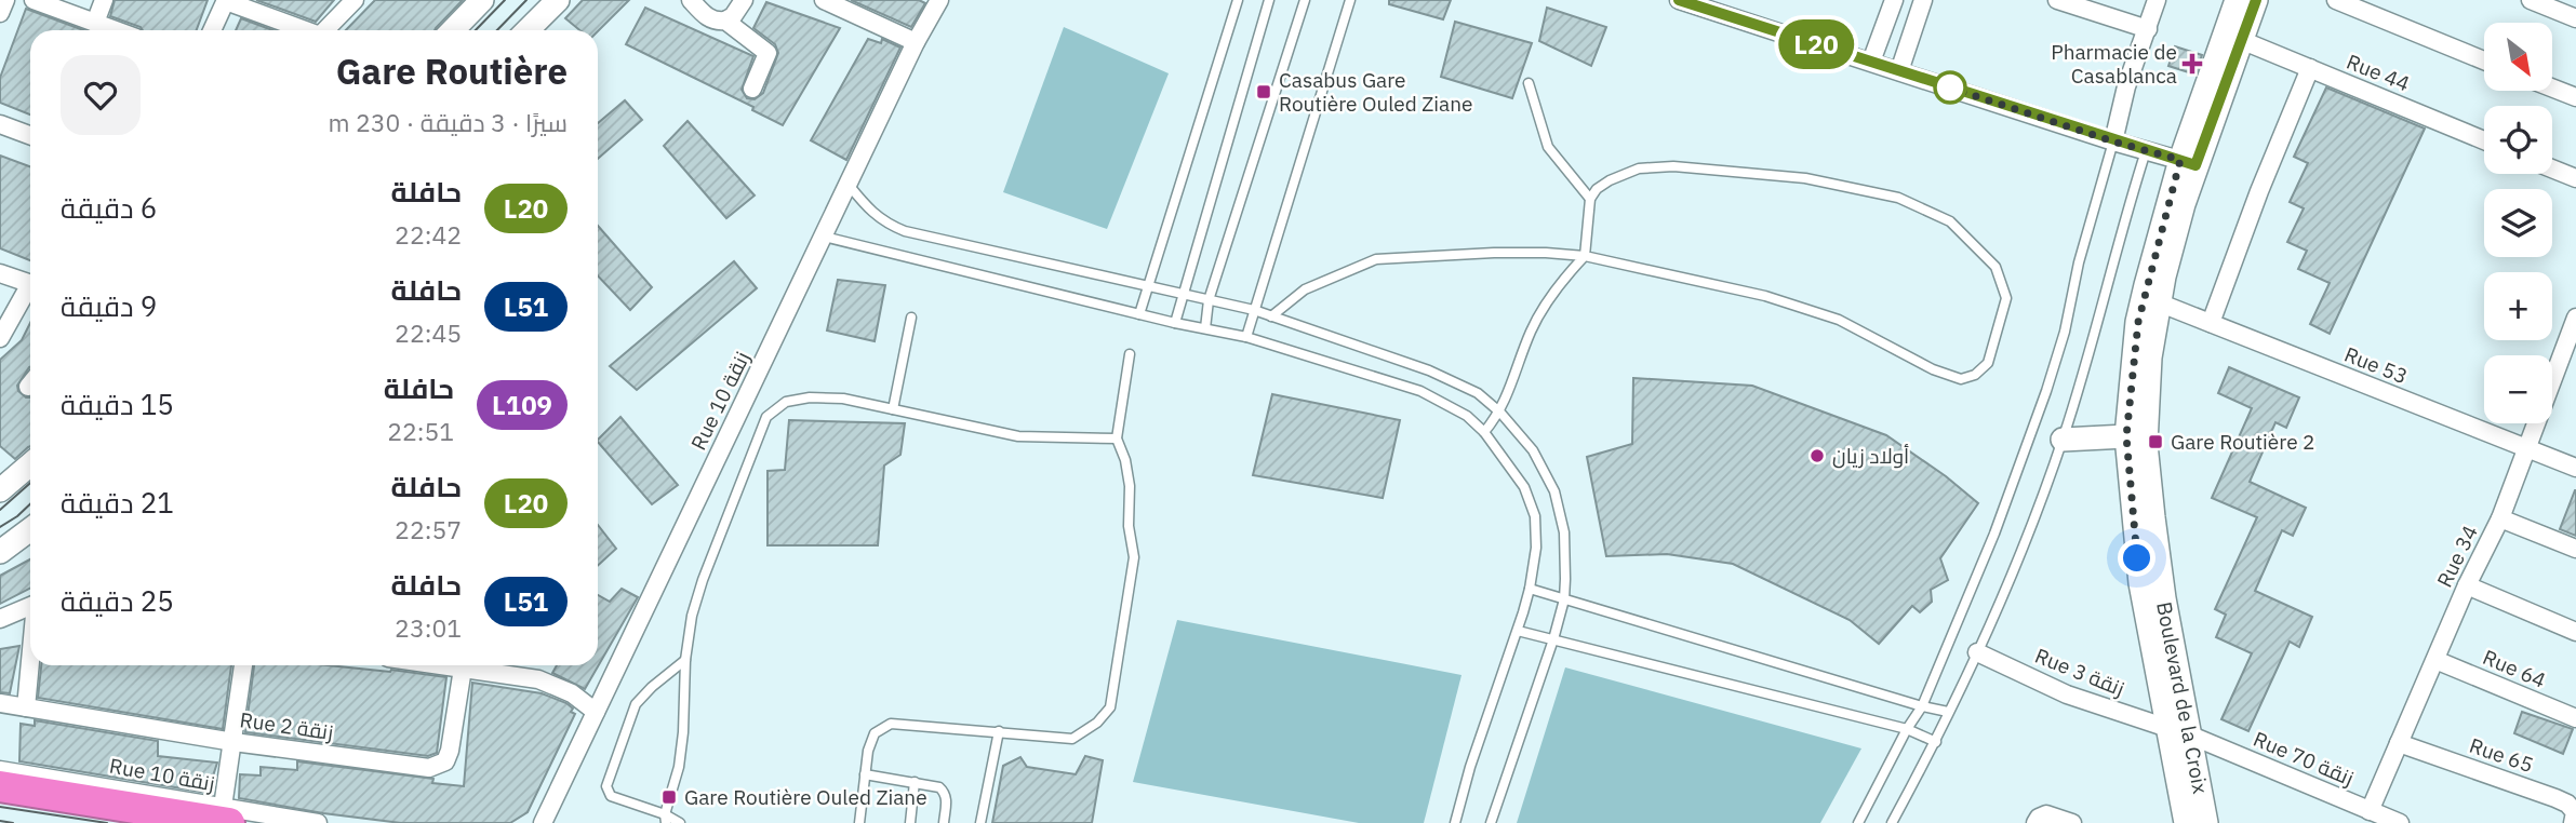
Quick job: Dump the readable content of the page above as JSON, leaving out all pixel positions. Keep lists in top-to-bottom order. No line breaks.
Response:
{"streets":{"street":["Rue 44","Rue 53","Rue 10 زنقة","Rue 34","Rue 64","Rue 3 زنقة","Boulevard de la Croix","Rue 2 زنقة","Rue 65","Rue 70 زنقة"]},"crossings":[["Rue 44","Boulevard de la Croix"],["Rue 53","Rue 34"],["Rue 53","Boulevard de la Croix"],["Rue 34","Rue 64"],["Rue 34","Rue 65"],["Rue 34","Rue 70 زنقة"],["Rue 3 زنقة","Boulevard de la Croix"],["Boulevard de la Croix","Rue 70 زنقة"]],"places":{"health":["Pharmacie de Casablanca"],"transit":["Casabus Gare Routière Ouled Ziane","Gare Routière 2","Gare Routière Ouled Ziane"],"other":["أولاد زيان"]},"lines":["bus line L20"],"north":"bottom right","page":{"on_map":"L20","map_buttons":["+","−"],"heading":["Gare Routière","سيرًا · 3 دقيقة · 230 m"],"list":[{"mark":"L20","name":"حافلة","note":"22:42","value":"6 دقيقة"},{"mark":"L51","name":"حافلة","note":"22:45","value":"9 دقيقة"},{"mark":"L109","name":"حافلة","note":"22:51","value":"15 دقيقة"},{"mark":"L20","name":"حافلة","note":"22:57","value":"21 دقيقة"},{"mark":"L51","name":"حافلة","note":"23:01","value":"25 دقيقة"}]}}
